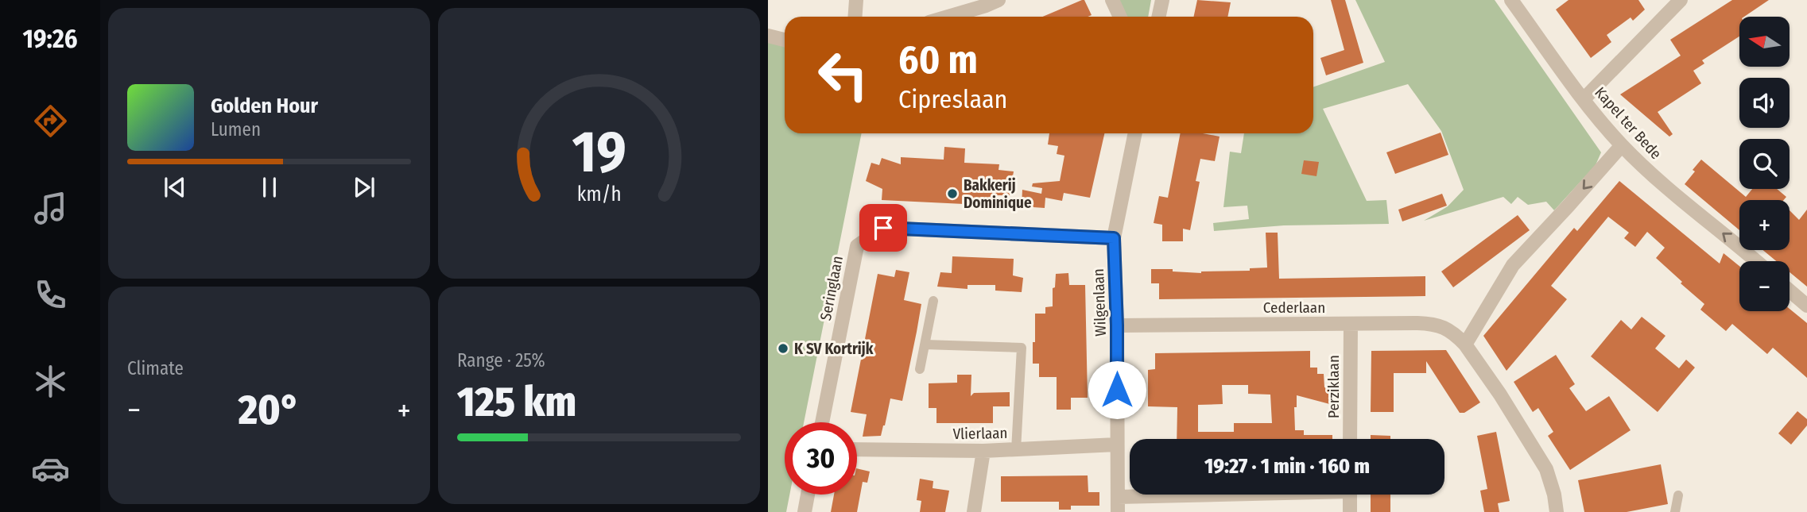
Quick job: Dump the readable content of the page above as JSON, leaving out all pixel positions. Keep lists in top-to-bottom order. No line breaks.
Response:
{"streets":{"street":["Kapel ter Bede","Seringlaan","Wilgenlaan","Cederlaan","Perziklaan","Vlierlaan"]},"crossings":[["Seringlaan","Wilgenlaan"],["Wilgenlaan","Cederlaan"],["Wilgenlaan","Vlierlaan"],["Cederlaan","Perziklaan"]],"one_way":["Kapel ter Bede"],"places":["Bakkerij Dominique","K SV Kortrijk"],"north":"left","page":{"tabs":"19:26","map_buttons":["+","−"],"turn":["60 m","Cipreslaan"],"song":["Golden Hour","Lumen"],"tile":["Climate",["Range · 25%","125 km"]],"heat":["−","20°","+"],"limit":"30","trip":"19:27 · 1 min · 160 m","gauge":["19","km/h"]}}
